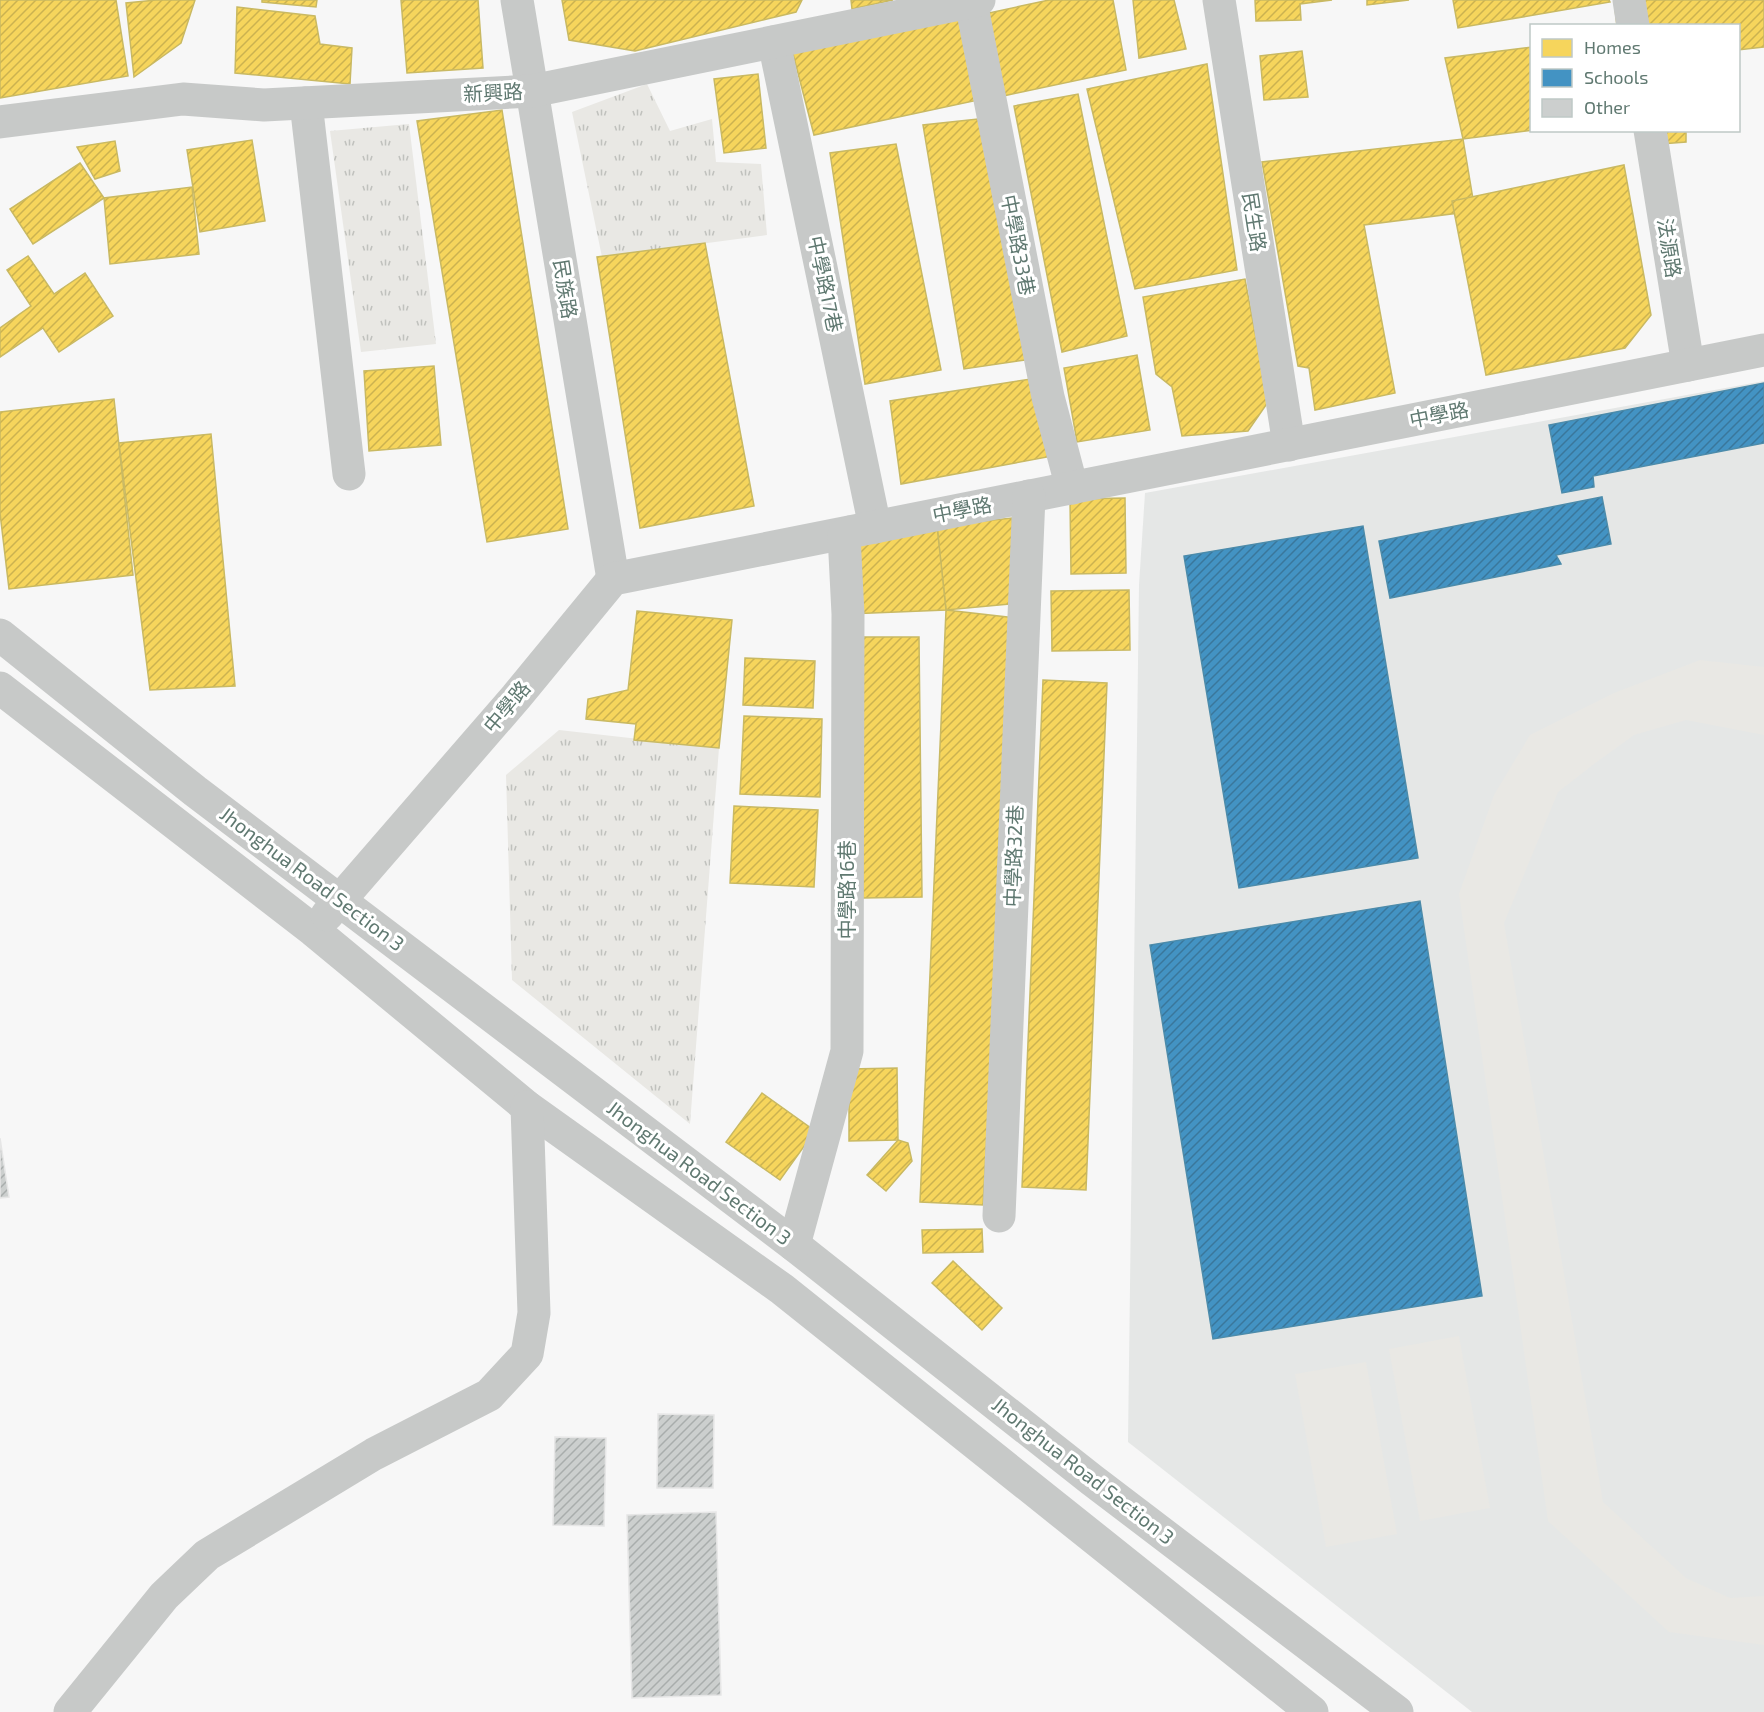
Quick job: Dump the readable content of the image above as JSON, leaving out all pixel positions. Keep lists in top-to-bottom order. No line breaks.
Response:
{"streets":{"street":["新興路","民生路","中學路33巷","法源路","中學路17巷","民族路","中學路","中學路32巷","Jhonghua Road Section 3","中學路16巷"]},"crossings":[["新興路","中學路33巷"],["新興路","中學路17巷"],["新興路","民族路"],["民生路","中學路"],["中學路33巷","中學路"],["法源路","中學路"],["中學路17巷","中學路"],["中學路17巷","中學路16巷"],["民族路","中學路"],["中學路","中學路32巷"],["中學路","Jhonghua Road Section 3"],["中學路","中學路16巷"],["Jhonghua Road Section 3","中學路16巷"]],"legend":["Homes","Schools","Other"]}
